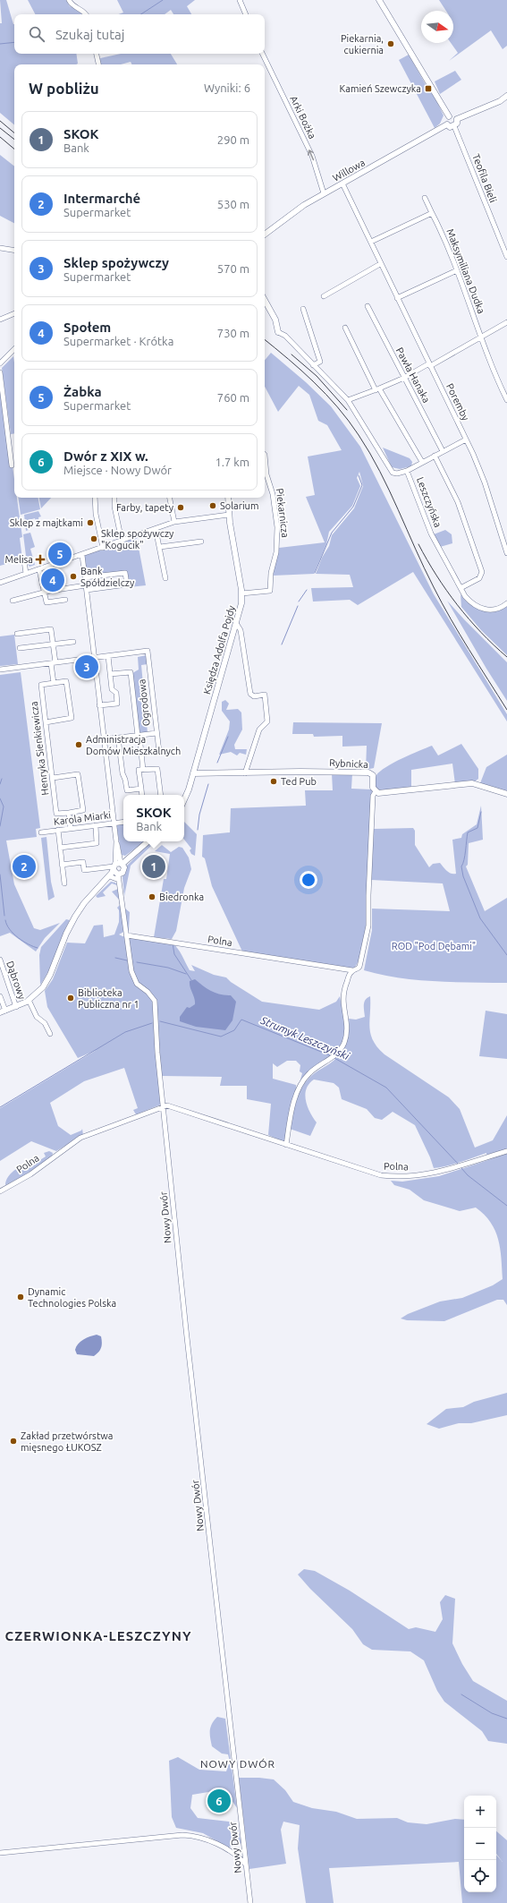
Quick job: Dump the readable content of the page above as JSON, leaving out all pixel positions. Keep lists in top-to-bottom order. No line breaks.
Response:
{"streets":{"street":["Arki Bożka","Willowa","Teofila Bieli","Maksymiliana Dudka","Pawła Hanaka","Poremby","Leszczyńska","Piekarnicza","Księdza Adolfa Pojdy","Ogrodowa","Henryka Sienkiewicza","Rybnicka","Karola Miarki","Polna","Dąbrowy","Nowy Dwór"]},"crossings":[["Arki Bożka","Willowa"],["Willowa","Teofila Bieli"],["Willowa","Poremby"],["Piekarnicza","Księdza Adolfa Pojdy"],["Księdza Adolfa Pojdy","Rybnicka"],["Polna","Nowy Dwór"]],"one_way":["Arki Bożka"],"districts":["CZERWIONKA-LESZCZYNY","NOWY DWÓR"],"water":["Strumyk Leszczyński"],"parks":["ROD \"Pod Dębami\""],"places":{"other":["Piekarnia, cukiernia","Solarium","Farby, tapety","Sklep z majtkami","Sklep spożywczy \"Kogucik\"","Bank Spółdzielczy","Administracja Domów Mieszkalnych","Ted Pub","Biedronka","Biblioteka Publiczna nr 1","Dynamic Technologies Polska","Zakład przetwórstwa mięsnego ŁUKOSZ"],"transit":["Kamień Szewczyka"],"health":["Melisa"]},"north":"right","page":{"search":"Szukaj tutaj","heading":["W pobliżu","Wyniki: 6"],"list":[{"mark":"1","name":"SKOK","note":"Bank","value":"290 m"},{"mark":"2","name":"Intermarché","note":"Supermarket","value":"530 m"},{"mark":"3","name":"Sklep spożywczy","note":"Supermarket","value":"570 m"},{"mark":"4","name":"Społem","note":"Supermarket · Krótka","value":"730 m"},{"mark":"5","name":"Żabka","note":"Supermarket","value":"760 m"},{"mark":"6","name":"Dwór z XIX w.","note":"Miejsce · Nowy Dwór","value":"1.7 km"}],"pins":["5","4","3","1","2","6"],"popup":["SKOK","Bank"],"map_buttons":["+","−"]}}
